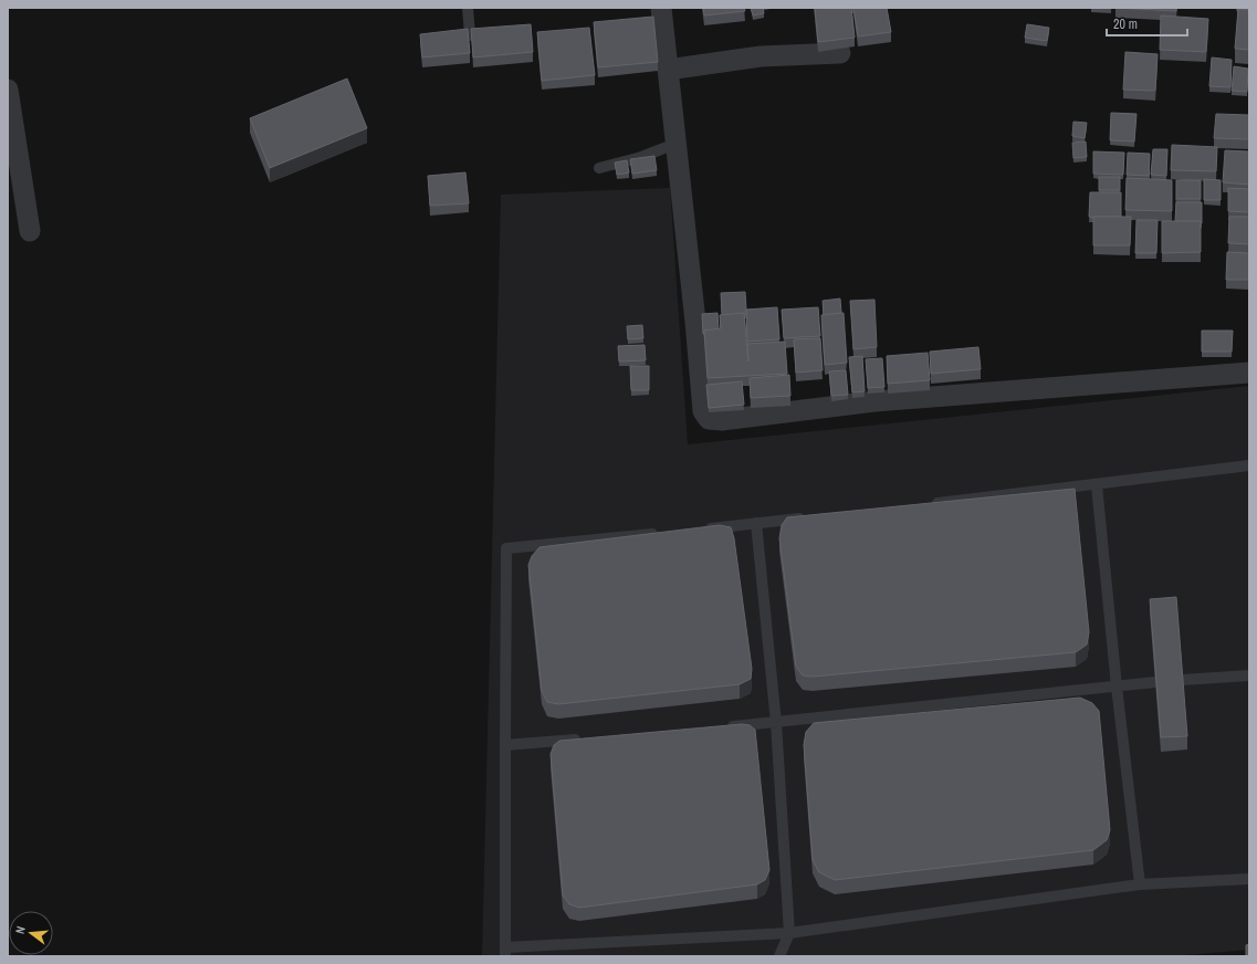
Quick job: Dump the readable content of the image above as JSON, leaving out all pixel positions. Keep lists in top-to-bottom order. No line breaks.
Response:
{"scale_bar":"20 m","north":"left"}
